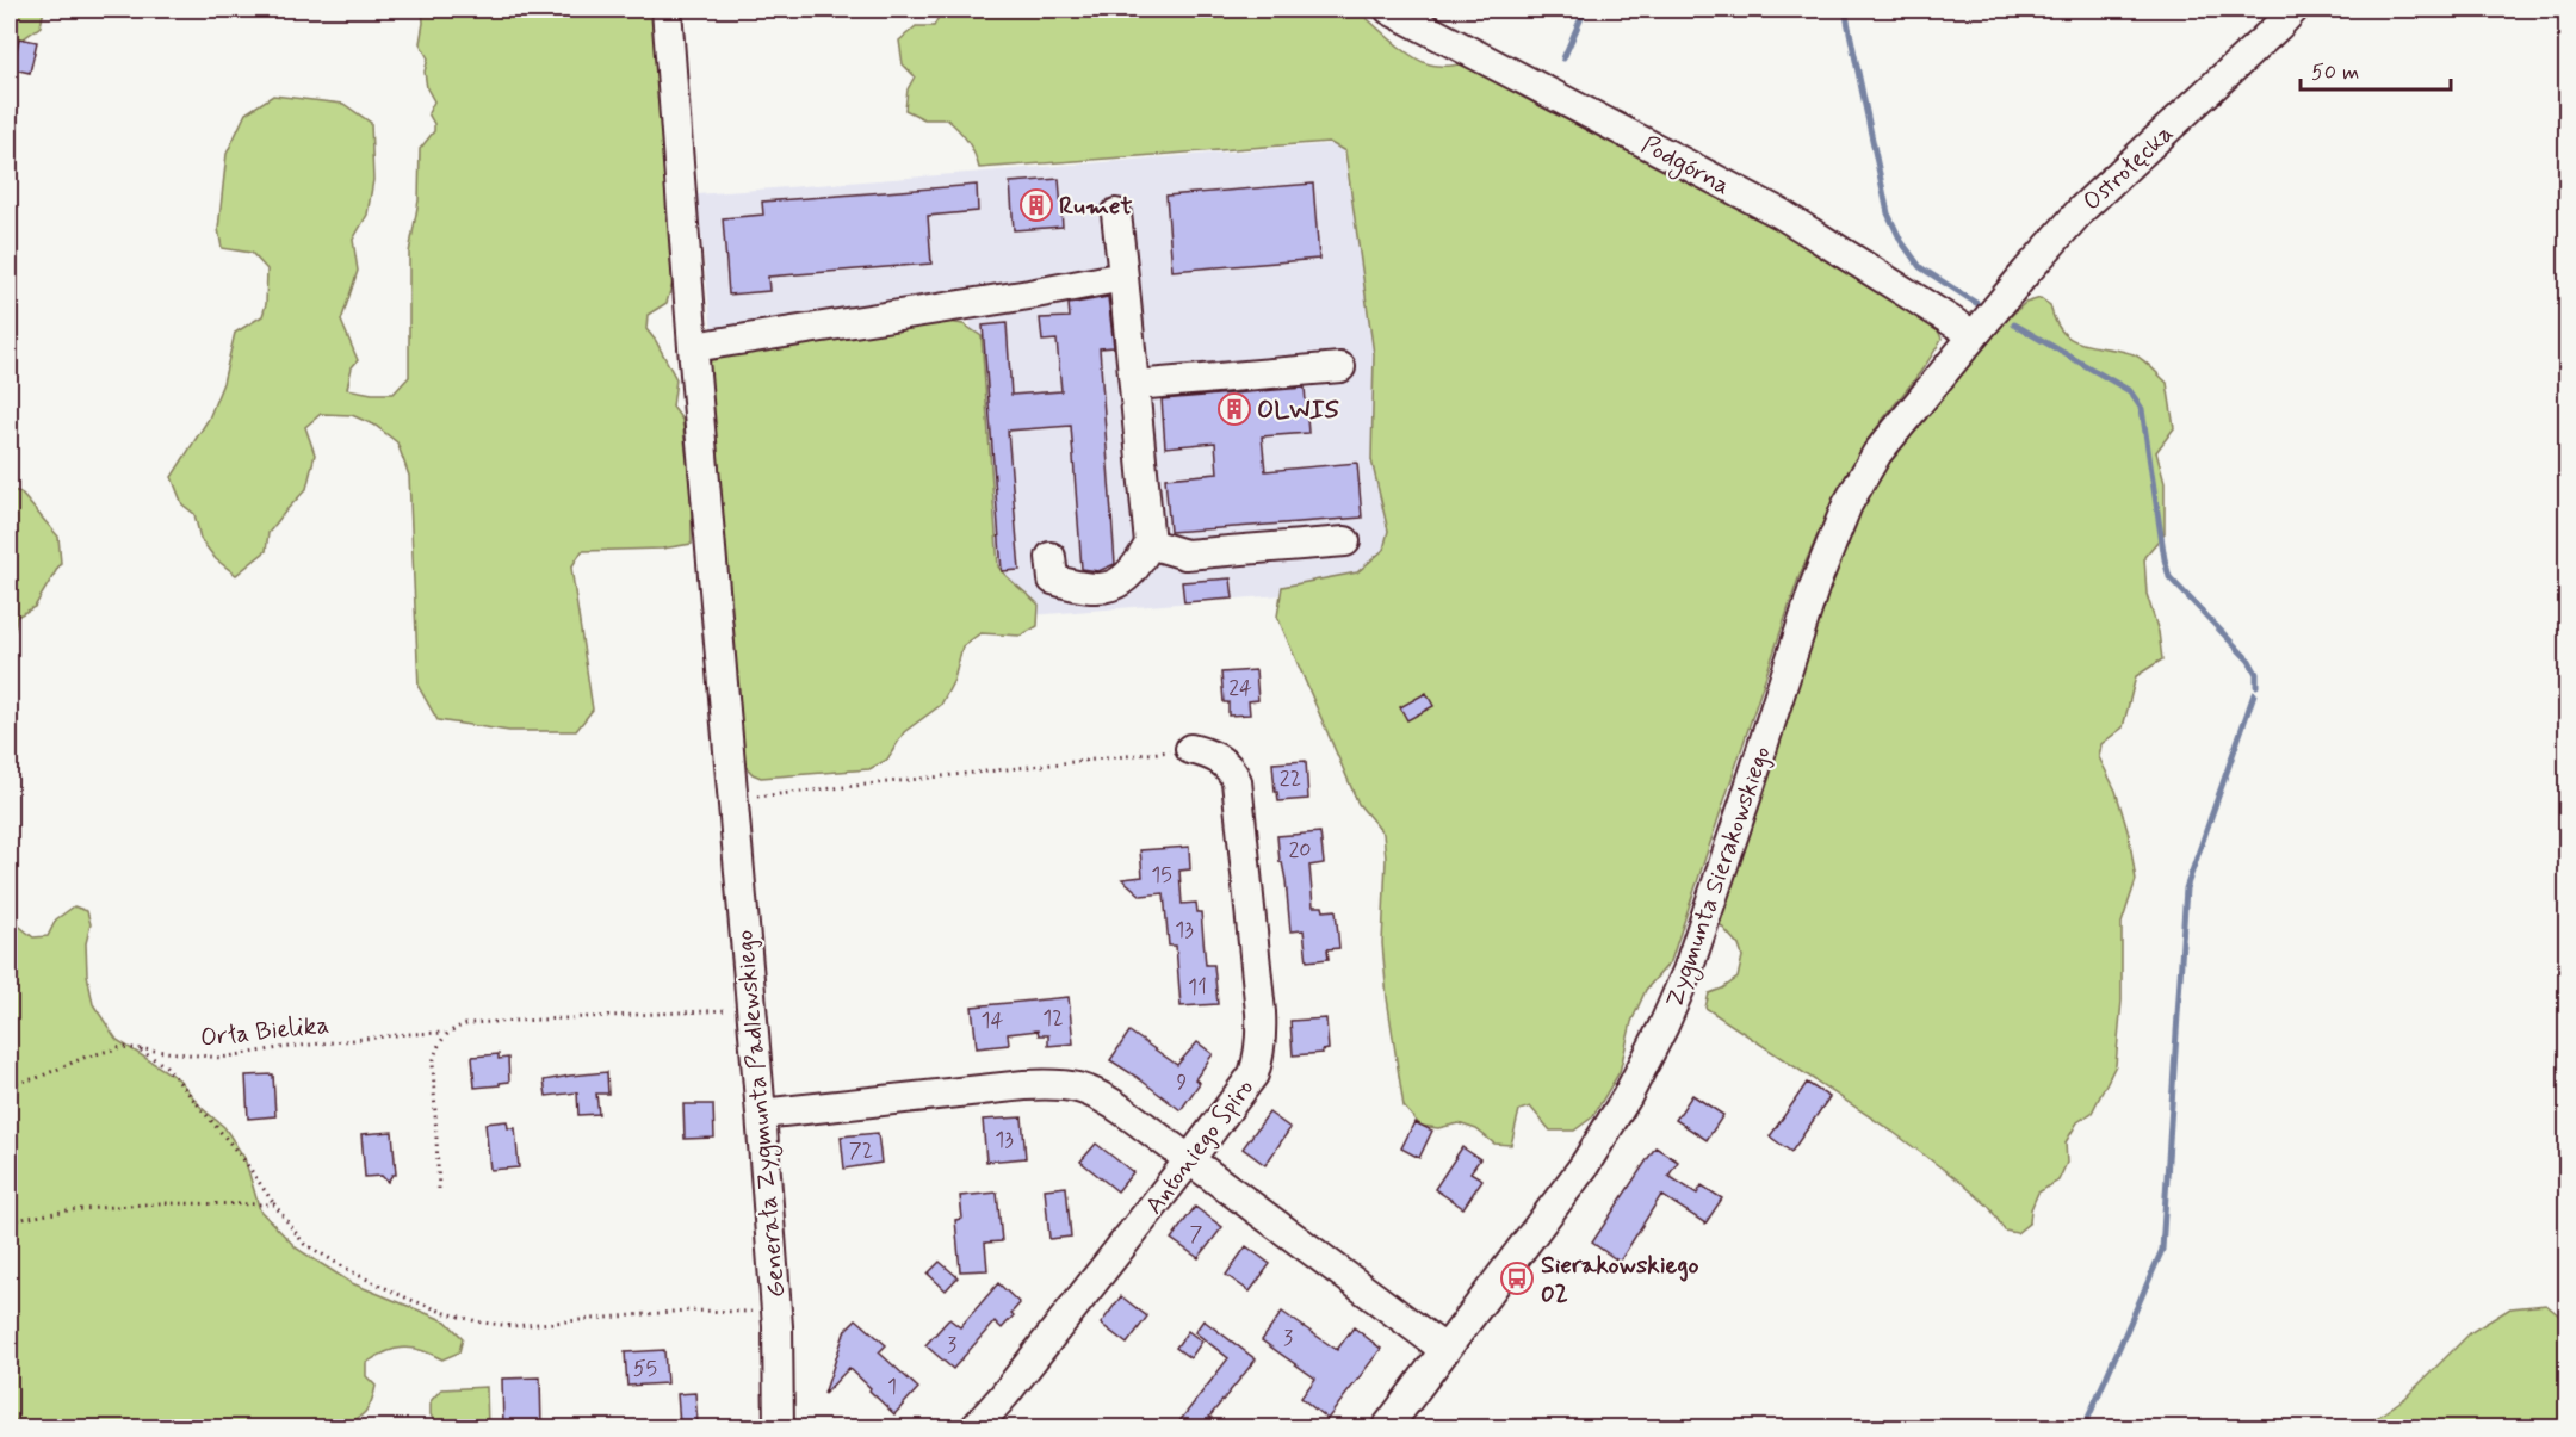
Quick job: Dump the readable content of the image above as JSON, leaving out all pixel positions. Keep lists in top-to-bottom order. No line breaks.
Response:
{"streets":{"street":["Podgórna","Ostrołęcka","Zygmunta Sierakowskiego","Generała Zygmunta Padlewskiego","Antoniego Spiro"],"path":["Orła Bielika"]},"crossings":[["Podgórna","Ostrołęcka"],["Podgórna","Zygmunta Sierakowskiego"],["Ostrołęcka","Zygmunta Sierakowskiego"],["Orła Bielika","Generała Zygmunta Padlewskiego"]],"places":{"building":["Rumet","OLWIS"],"bus stop":["Sierakowskiego 02"]},"house_numbers":["24","22","20","15","13","11","12","14","9","13","72","7","3","3","55","1"],"scale_bar":"50 m"}
